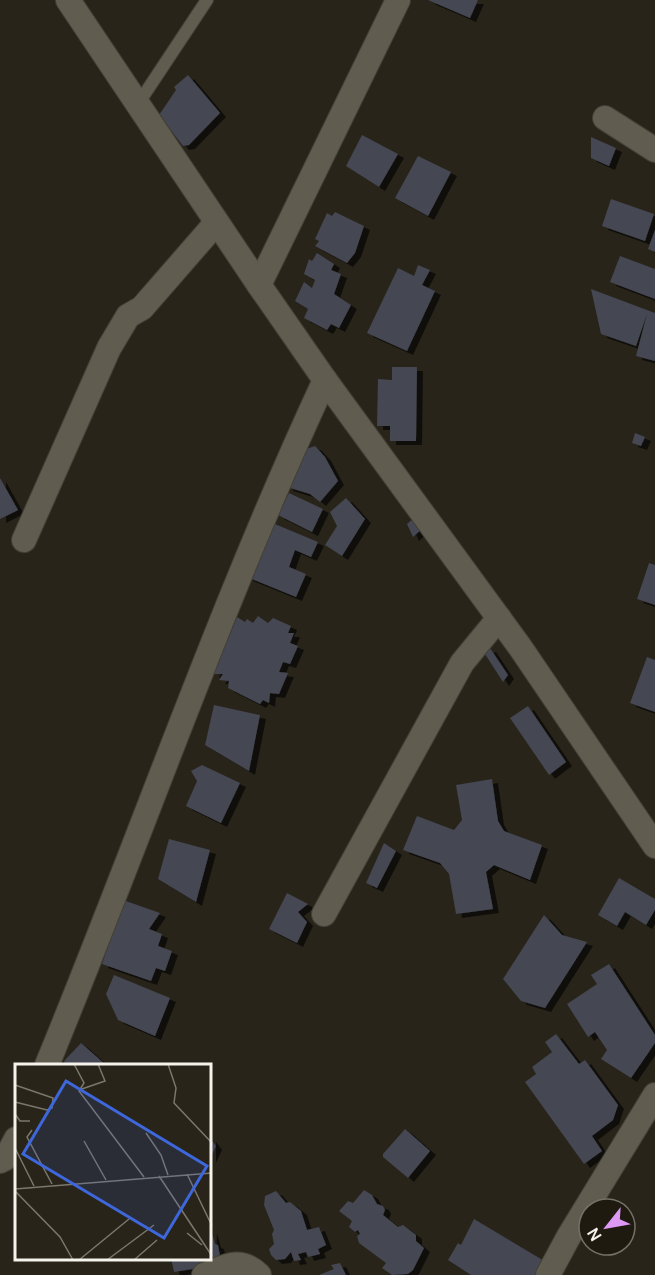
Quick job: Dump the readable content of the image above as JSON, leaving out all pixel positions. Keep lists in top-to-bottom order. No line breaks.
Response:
{"north":"bottom left"}
